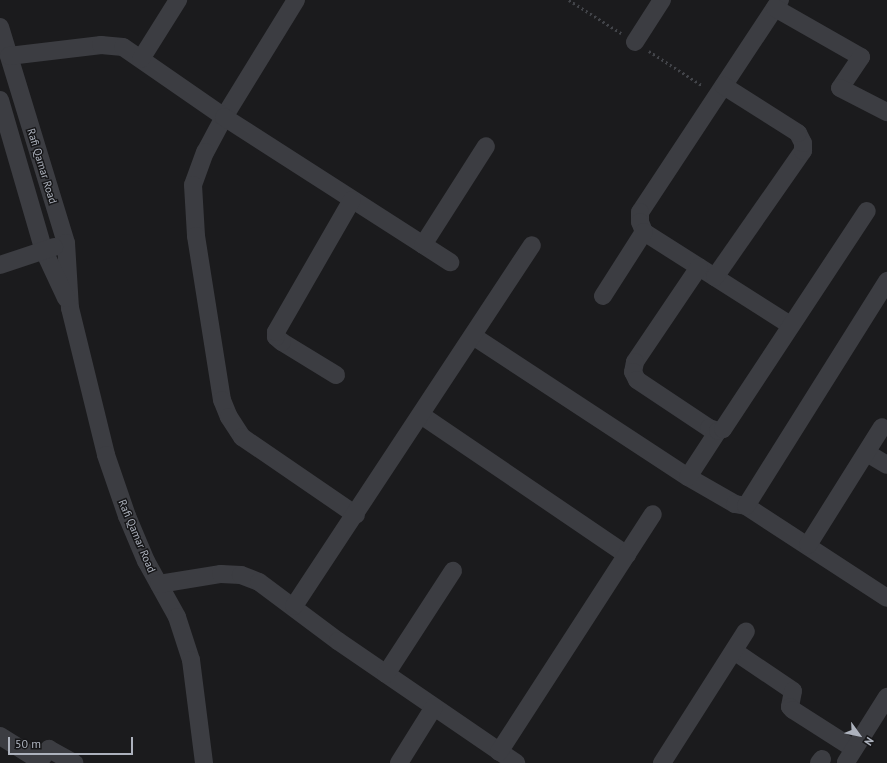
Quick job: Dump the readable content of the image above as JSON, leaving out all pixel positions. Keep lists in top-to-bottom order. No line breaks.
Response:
{"streets":{"street":["Rafi Qamar Road"]},"scale_bar":"50 m","north":"bottom right"}
